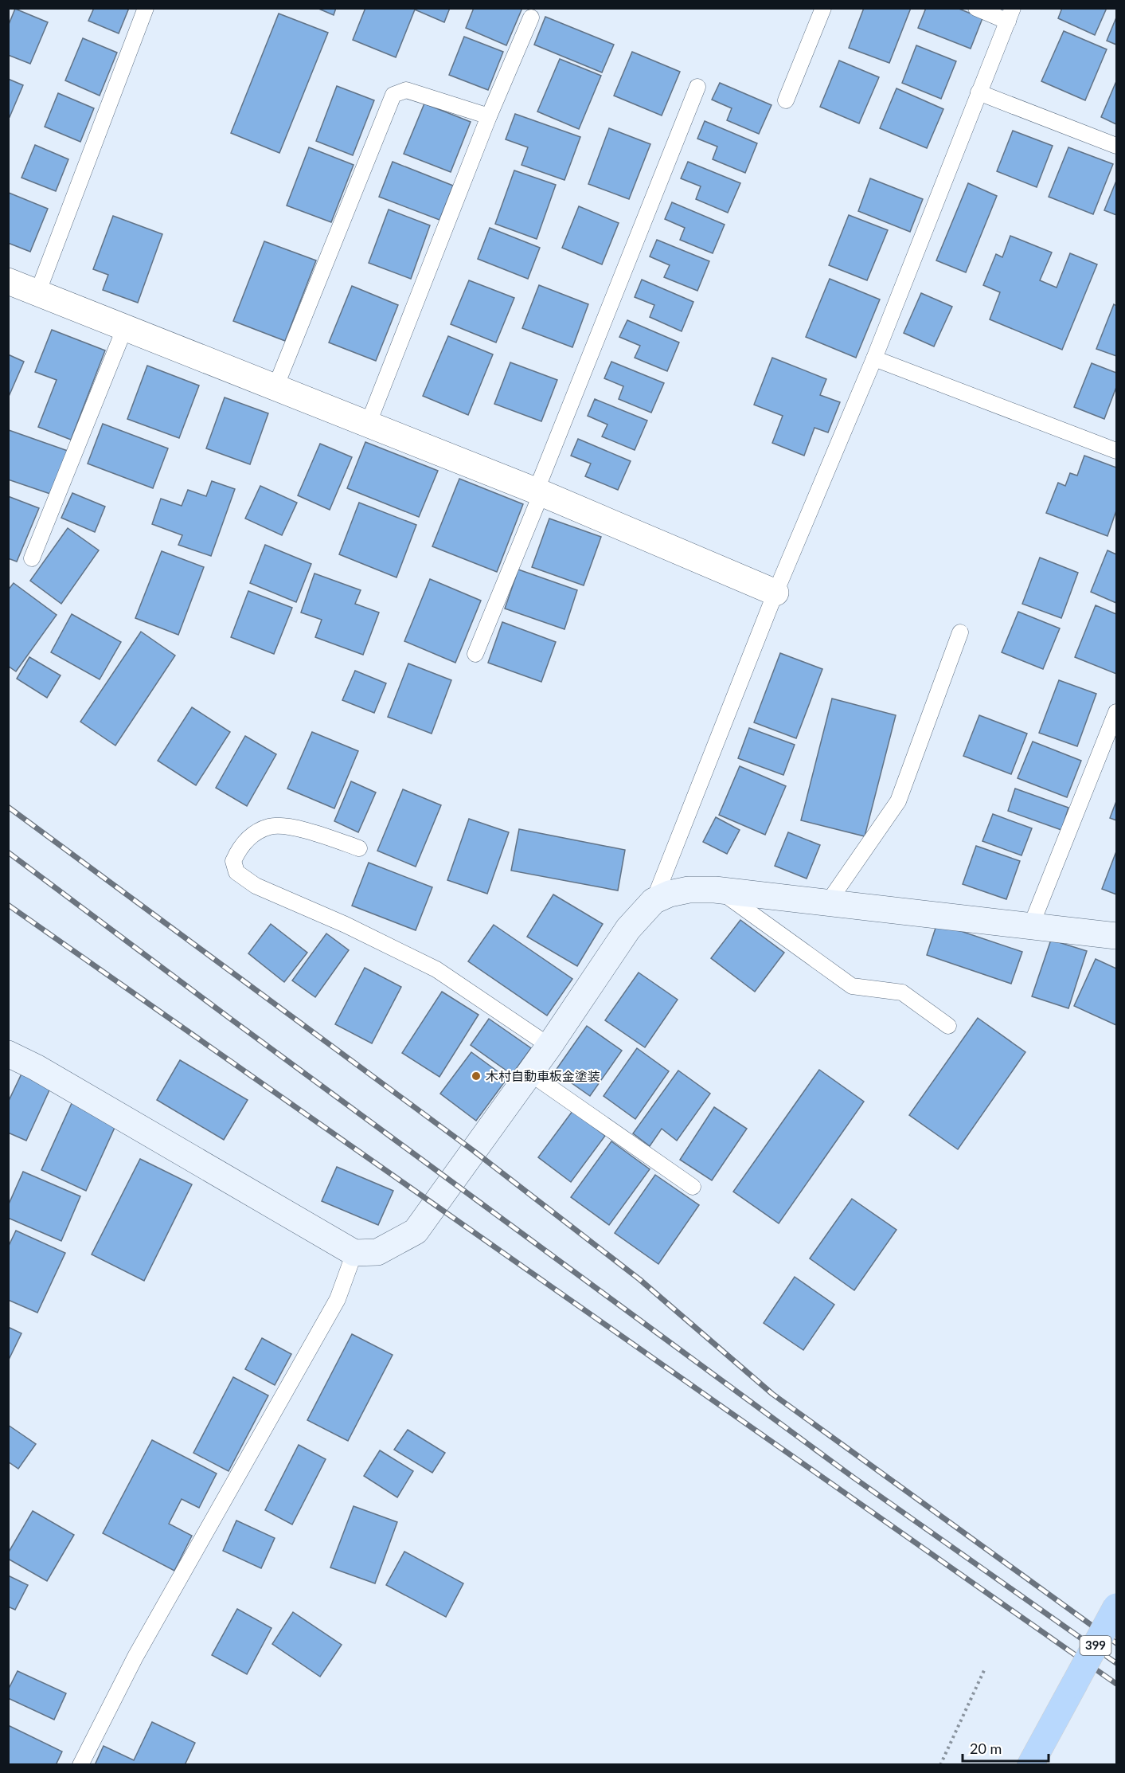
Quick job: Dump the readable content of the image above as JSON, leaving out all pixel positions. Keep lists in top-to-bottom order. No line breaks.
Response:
{"streets":{"highway":["399"]},"places":["木村自動車板金塗装"],"scale_bar":"20 m"}
